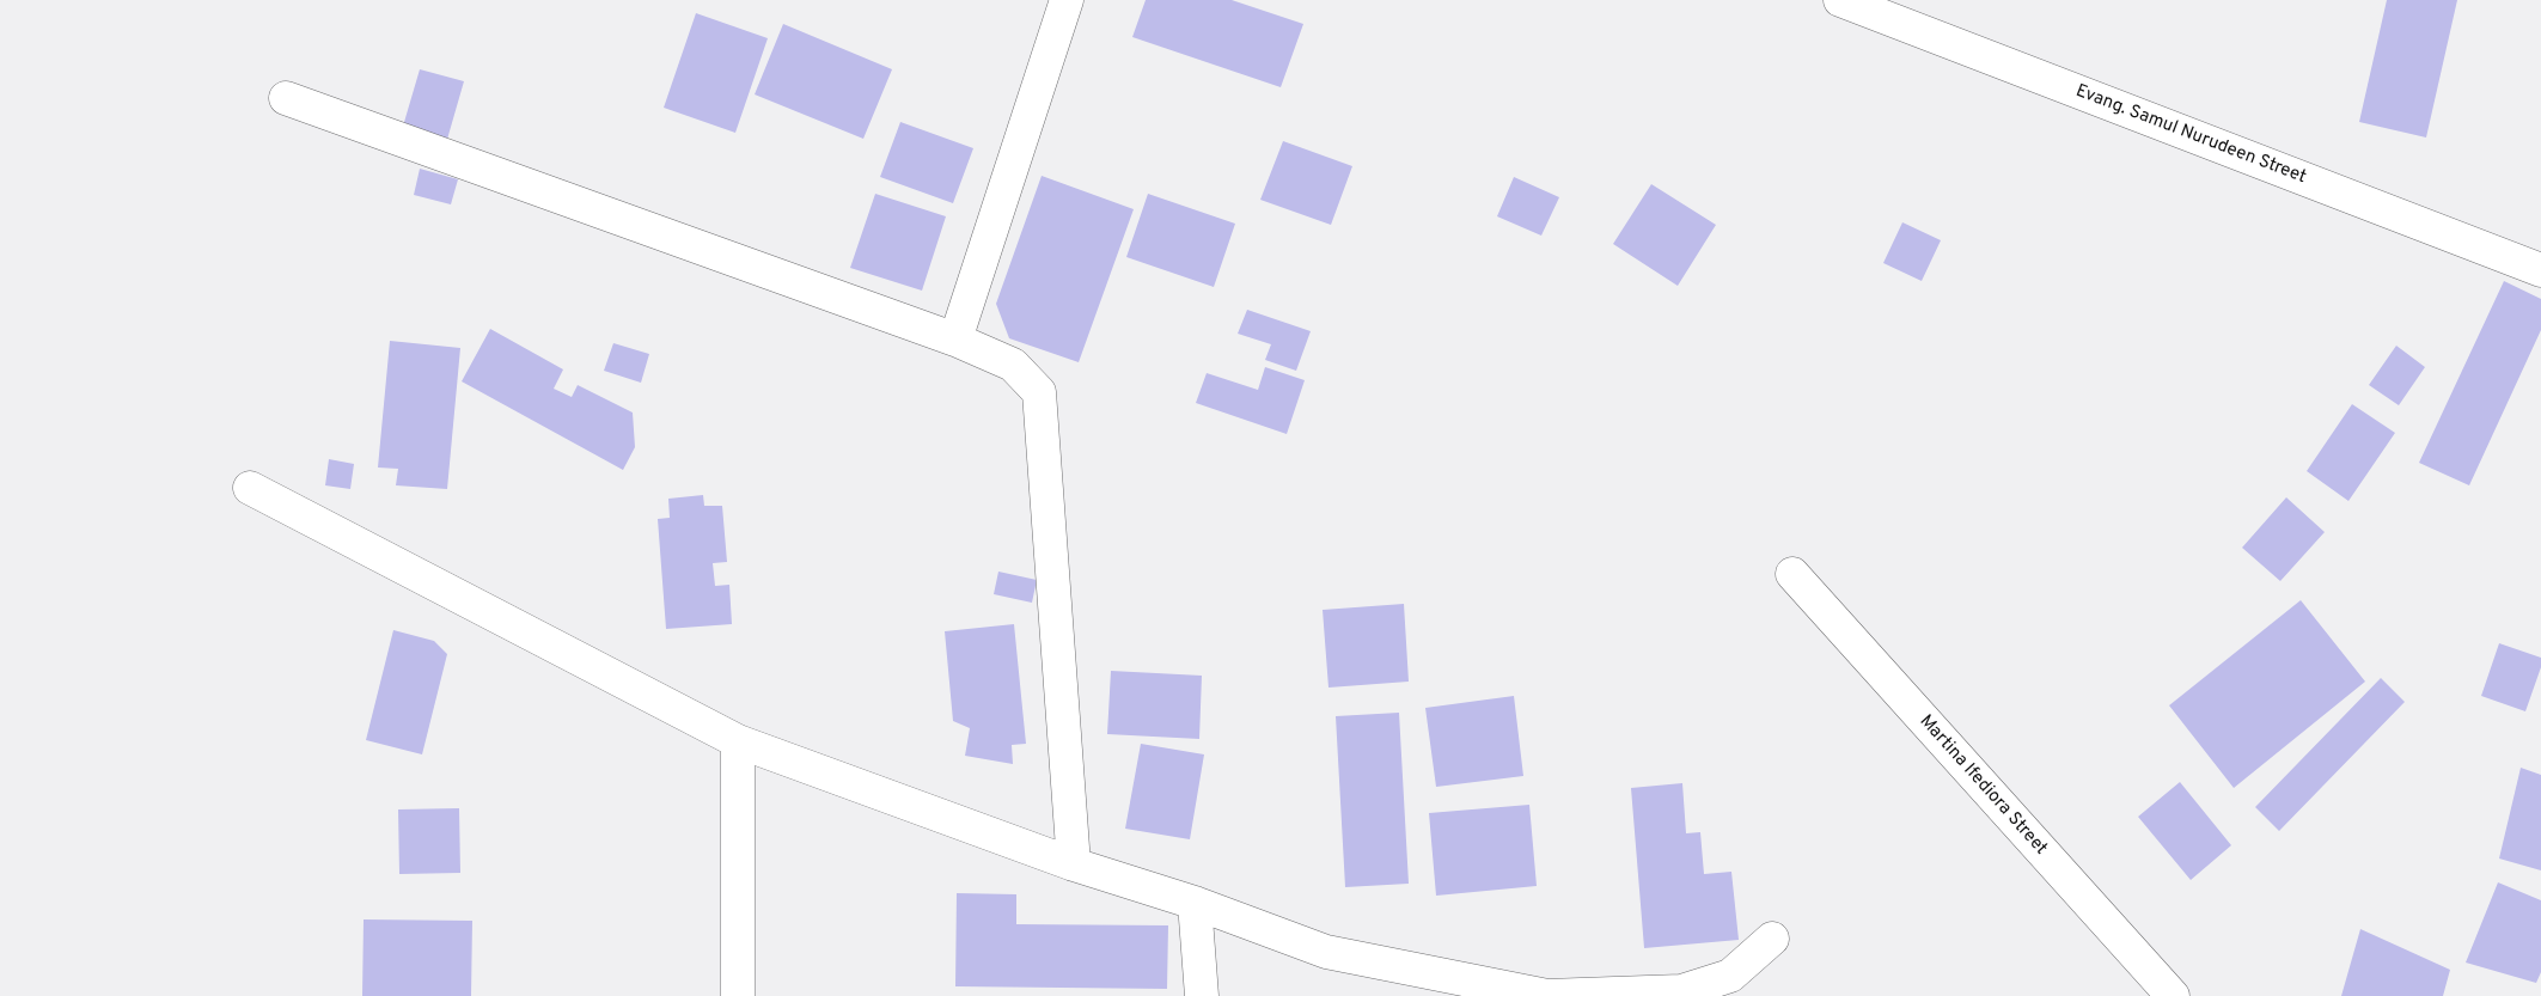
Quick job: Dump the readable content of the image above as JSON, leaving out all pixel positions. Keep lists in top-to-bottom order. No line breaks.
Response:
{"streets":{"street":["Evang. Samul Nurudeen Street","Martina Ifediora Street"]}}
